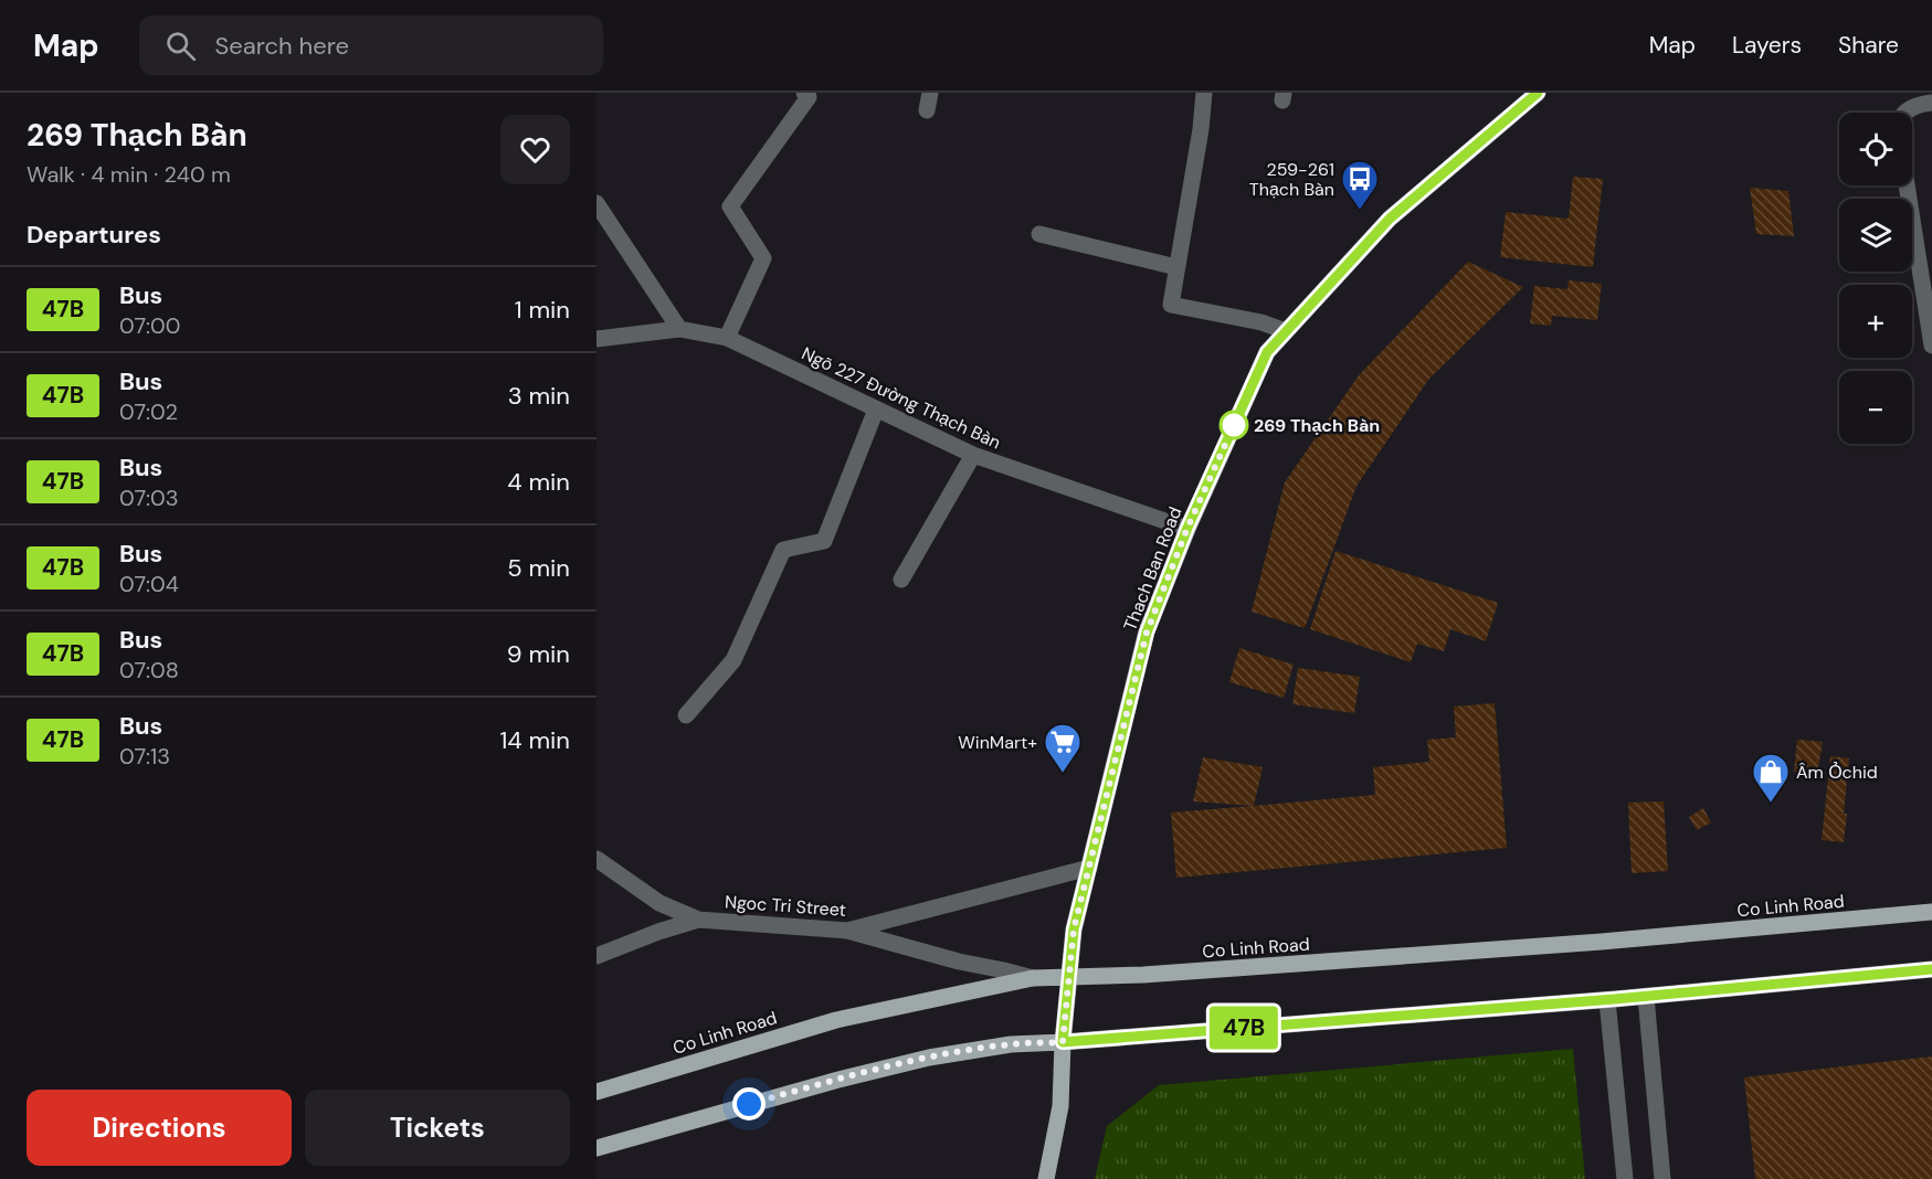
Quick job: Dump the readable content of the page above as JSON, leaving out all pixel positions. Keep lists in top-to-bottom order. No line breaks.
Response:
{"streets":{"main road":["Thach Ban Road","Co Linh Road"],"street":["Ngõ 227 Đường Thạch Bàn","Ngoc Tri Street"]},"crossings":[["Ngõ 227 Đường Thạch Bàn","Thach Ban Road"],["Thach Ban Road","Ngoc Tri Street"],["Thach Ban Road","Co Linh Road"]],"places":{"bus stop":["259-261 Thạch Bàn"],"other":["269 Thạch Bàn"],"supermarket":["WinMart+"],"shop":["Âm Ỏchid"]},"lines":["bus line 47B"],"page":{"header":"Map","search":"Search here","nav":["Map","Layers","Share"],"heading":[["269 Thạch Bàn","Walk · 4 min · 240 m"],"Departures"],"on_map":"47B","map_buttons":["+","−"],"list":[{"mark":"47B","name":"Bus","note":"07:00","value":"1 min"},{"mark":"47B","name":"Bus","note":"07:02","value":"3 min"},{"mark":"47B","name":"Bus","note":"07:03","value":"4 min"},{"mark":"47B","name":"Bus","note":"07:04","value":"5 min"},{"mark":"47B","name":"Bus","note":"07:08","value":"9 min"},{"mark":"47B","name":"Bus","note":"07:13","value":"14 min"}],"buttons":["Directions","Tickets"]}}
